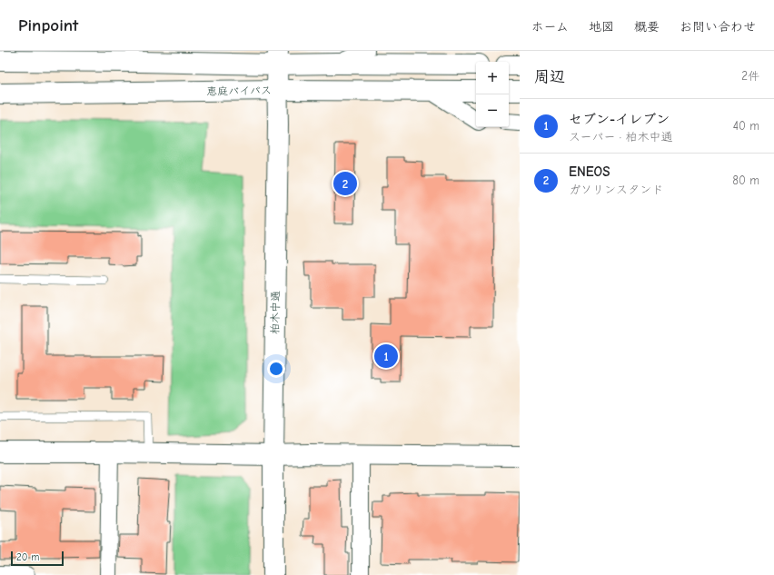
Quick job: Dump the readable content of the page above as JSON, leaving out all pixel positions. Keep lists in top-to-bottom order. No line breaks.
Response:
{"streets":{"main road":["恵庭バイパス","柏木中通"]},"crossings":[["恵庭バイパス","柏木中通"]],"scale_bar":"20 m","page":{"header":"Pinpoint","nav":["ホーム","地図","概要","お問い合わせ"],"heading":["周辺","2件"],"map_buttons":["+","−"],"list":[{"mark":"1","name":"セブン-イレブン","note":"スーパー · 柏木中通","value":"40 m"},{"mark":"2","name":"ENEOS","note":"ガソリンスタンド","value":"80 m"}],"pins":["2","1"],"scale":"20 m"}}
